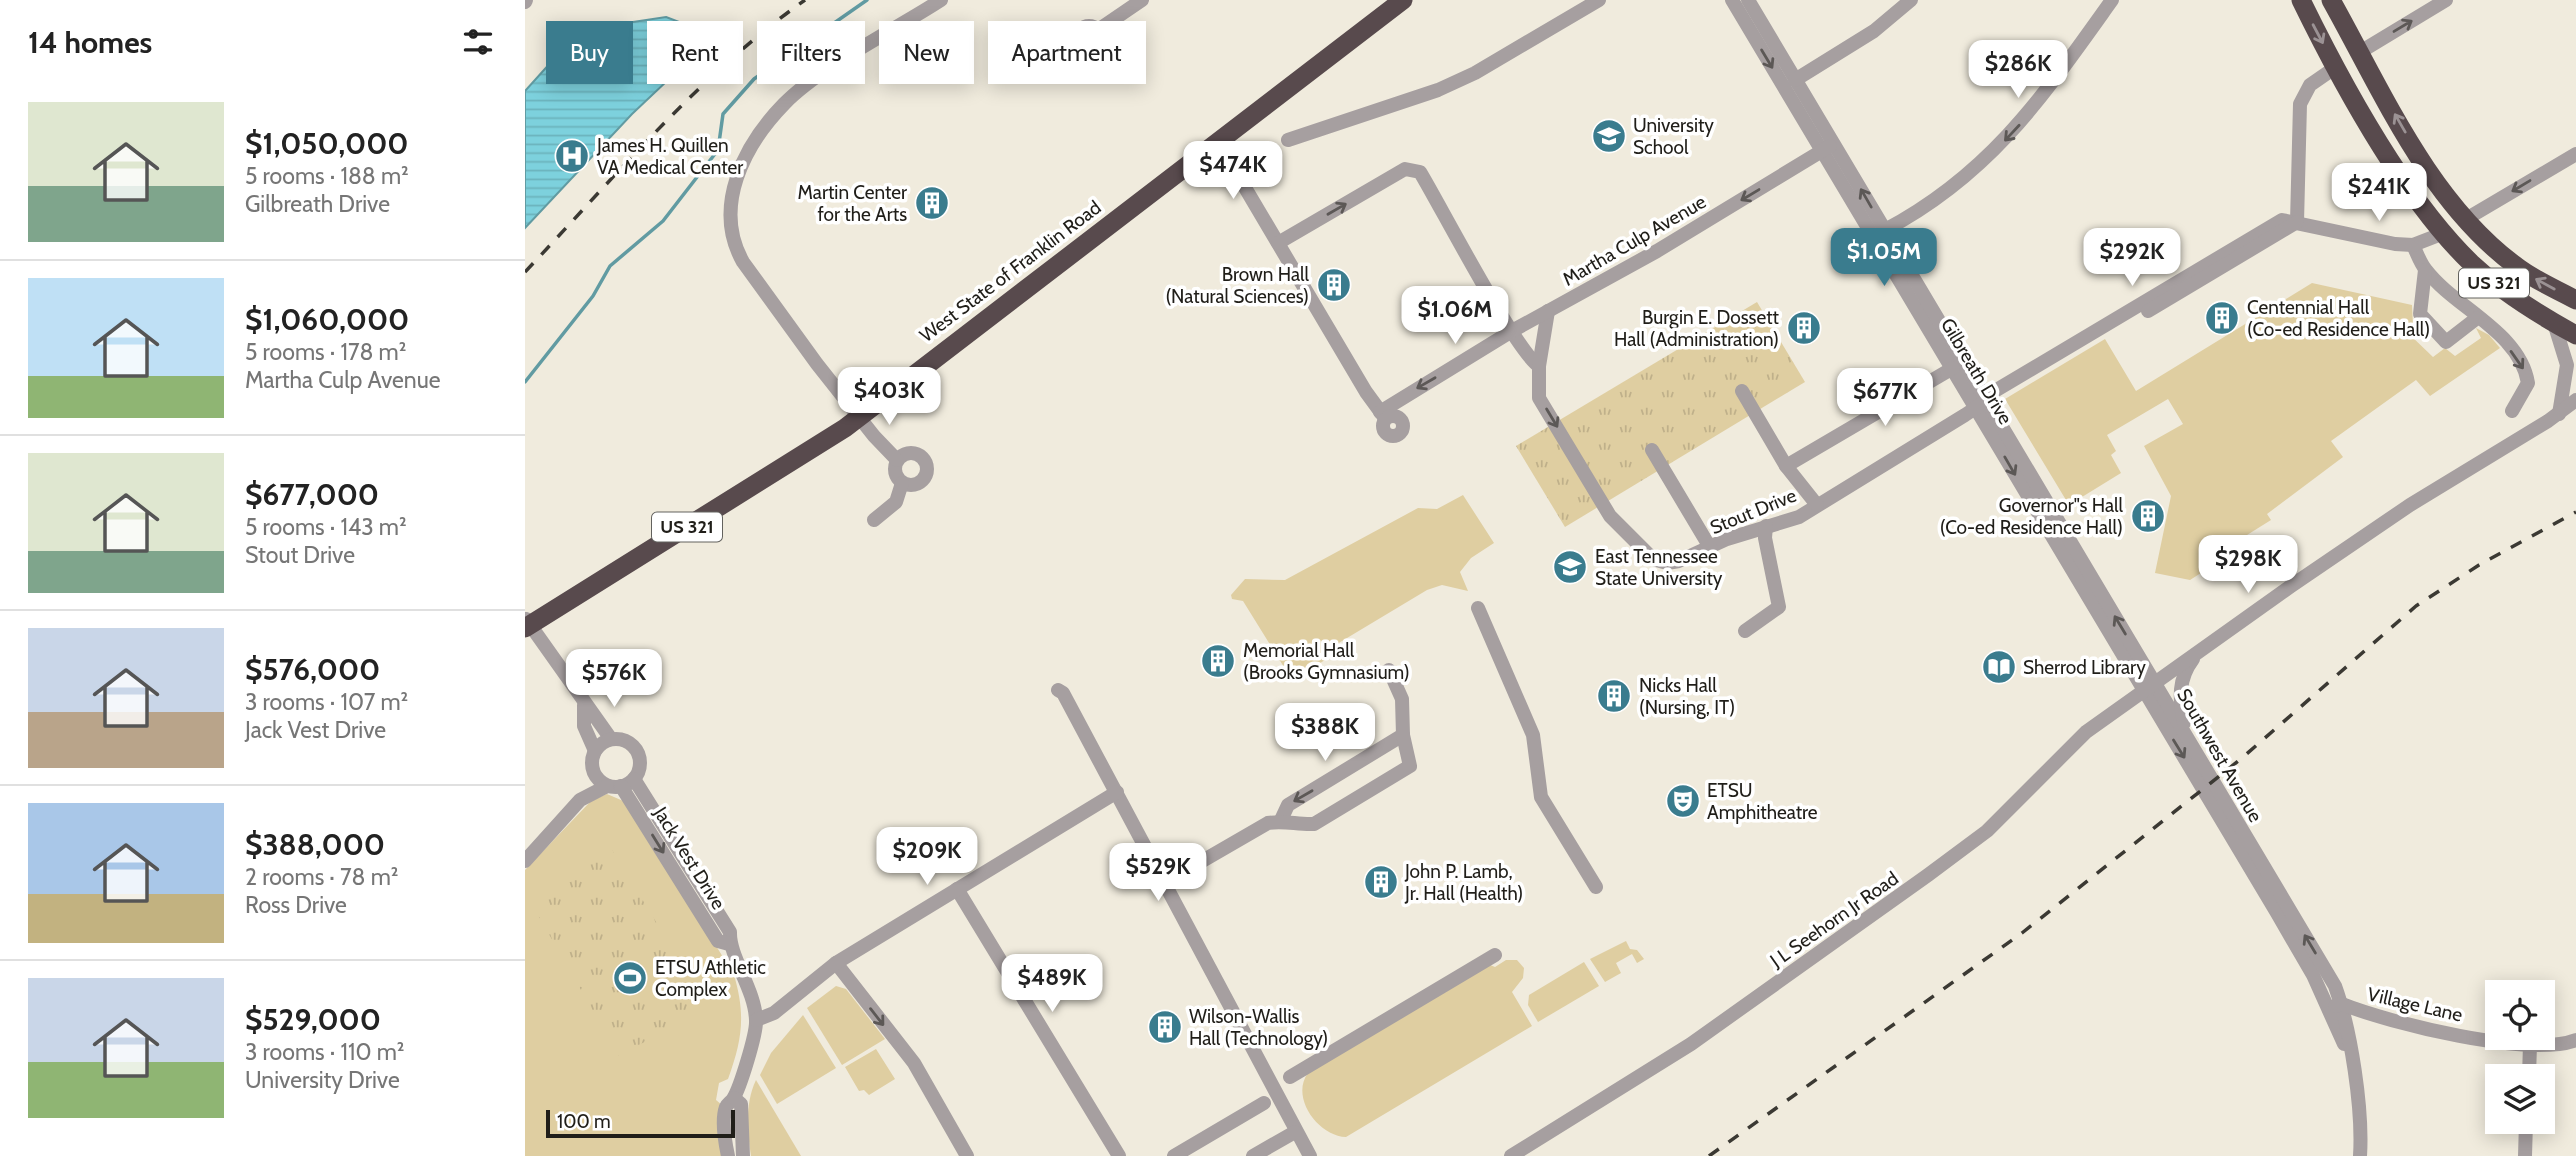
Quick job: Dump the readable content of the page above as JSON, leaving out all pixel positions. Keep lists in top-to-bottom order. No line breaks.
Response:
{"streets":{"highway":["West State of Franklin Road","US 321"],"street":["Martha Culp Avenue","Gilbreath Drive","Stout Drive","Southwest Avenue","Jack Vest Drive","J L Seehorn Jr Road","Village Lane"]},"crossings":[["Martha Culp Avenue","Gilbreath Drive"],["Martha Culp Avenue","Stout Drive"],["Gilbreath Drive","Stout Drive"],["Gilbreath Drive","Southwest Avenue"],["Gilbreath Drive","J L Seehorn Jr Road"],["Southwest Avenue","J L Seehorn Jr Road"],["Southwest Avenue","Village Lane"]],"places":{"school or university":["University School","East Tennessee State University"],"hospital":["James H. Quillen VA Medical Center"],"building":["Martin Center for the Arts","Brown Hall (Natural Sciences)","Centennial Hall (Co-ed Residence Hall)","Burgin E. Dossett Hall (Administration)","Governor\"s Hall (Co-ed Residence Hall)","Memorial Hall (Brooks Gymnasium)","Nicks Hall (Nursing, IT)","John P. Lamb, Jr. Hall (Health)","Wilson-Wallis Hall (Technology)"],"library":["Sherrod Library"],"theatre":["ETSU Amphitheatre"],"sports":["ETSU Athletic Complex"]},"scale_bar":"100 m","page":{"heading":"14 homes","chip":["Buy","Rent","Filters","New","Apartment"],"price":["$286K","$474K","$241K","$1.05M","$292K","$1.06M","$403K","$677K","$298K","$576K","$388K","$209K","$529K","$489K"],"list":[{"name":"$1,050,000","note":"5 rooms · 188 m² · Gilbreath Drive"},{"name":"$1,060,000","note":"5 rooms · 178 m² · Martha Culp Avenue"},{"name":"$677,000","note":"5 rooms · 143 m² · Stout Drive"},{"name":"$576,000","note":"3 rooms · 107 m² · Jack Vest Drive"},{"name":"$388,000","note":"2 rooms · 78 m² · Ross Drive"},{"name":"$529,000","note":"3 rooms · 110 m² · University Drive"}],"scale":"100 m"}}
